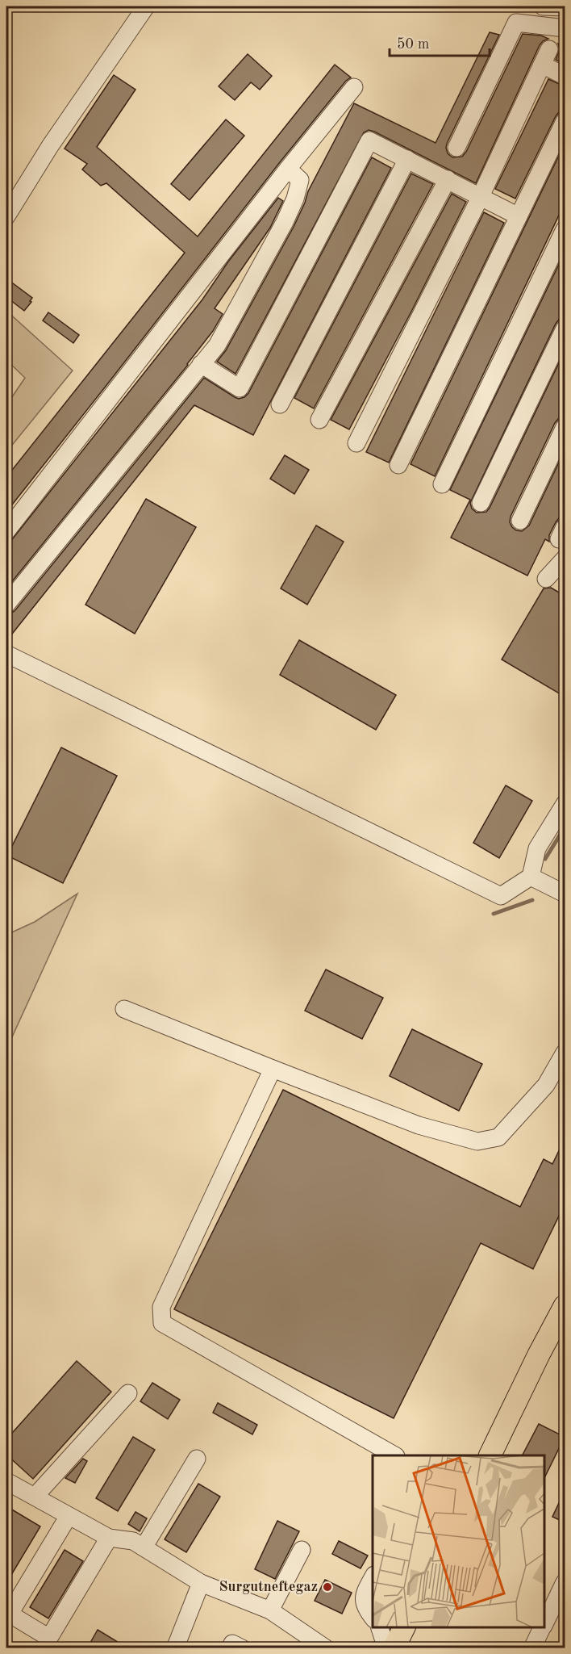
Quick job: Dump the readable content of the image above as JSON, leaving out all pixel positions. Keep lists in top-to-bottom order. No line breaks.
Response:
{"places":["Surgutneftegaz"],"scale_bar":"50 m"}
